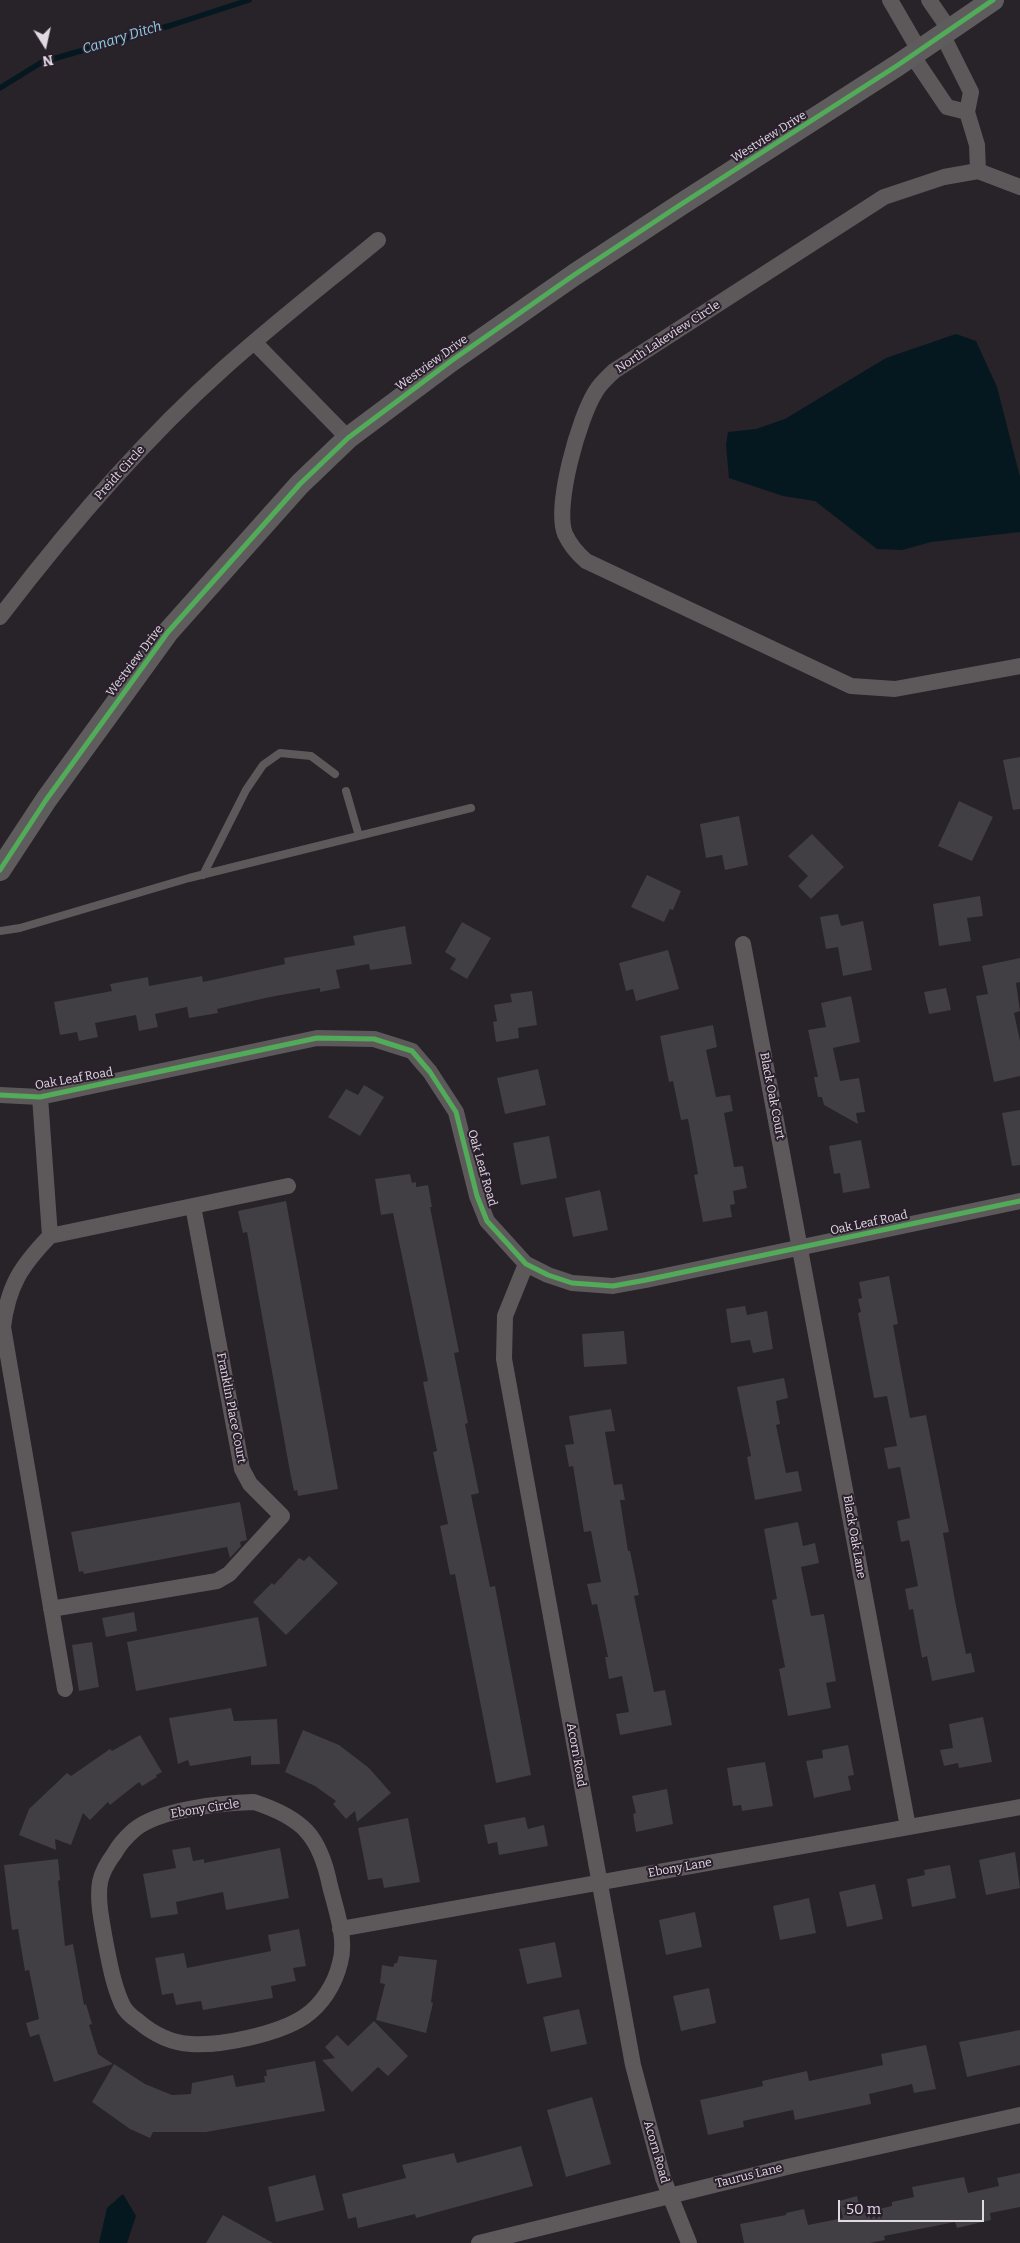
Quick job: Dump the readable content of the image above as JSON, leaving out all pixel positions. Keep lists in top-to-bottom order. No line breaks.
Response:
{"streets":{"street":["Westview Drive","North Lakeview Circle","Preidt Circle","Oak Leaf Road","Black Oak Court","Franklin Place Court","Black Oak Lane","Acorn Road","Ebony Circle","Ebony Lane","Taurus Lane"]},"crossings":[["Oak Leaf Road","Black Oak Court"],["Oak Leaf Road","Black Oak Lane"],["Oak Leaf Road","Acorn Road"],["Black Oak Court","Black Oak Lane"],["Black Oak Lane","Ebony Lane"],["Acorn Road","Ebony Lane"],["Acorn Road","Taurus Lane"],["Ebony Circle","Ebony Lane"]],"water":["Canary Ditch"],"scale_bar":"50 m","north":"bottom"}
